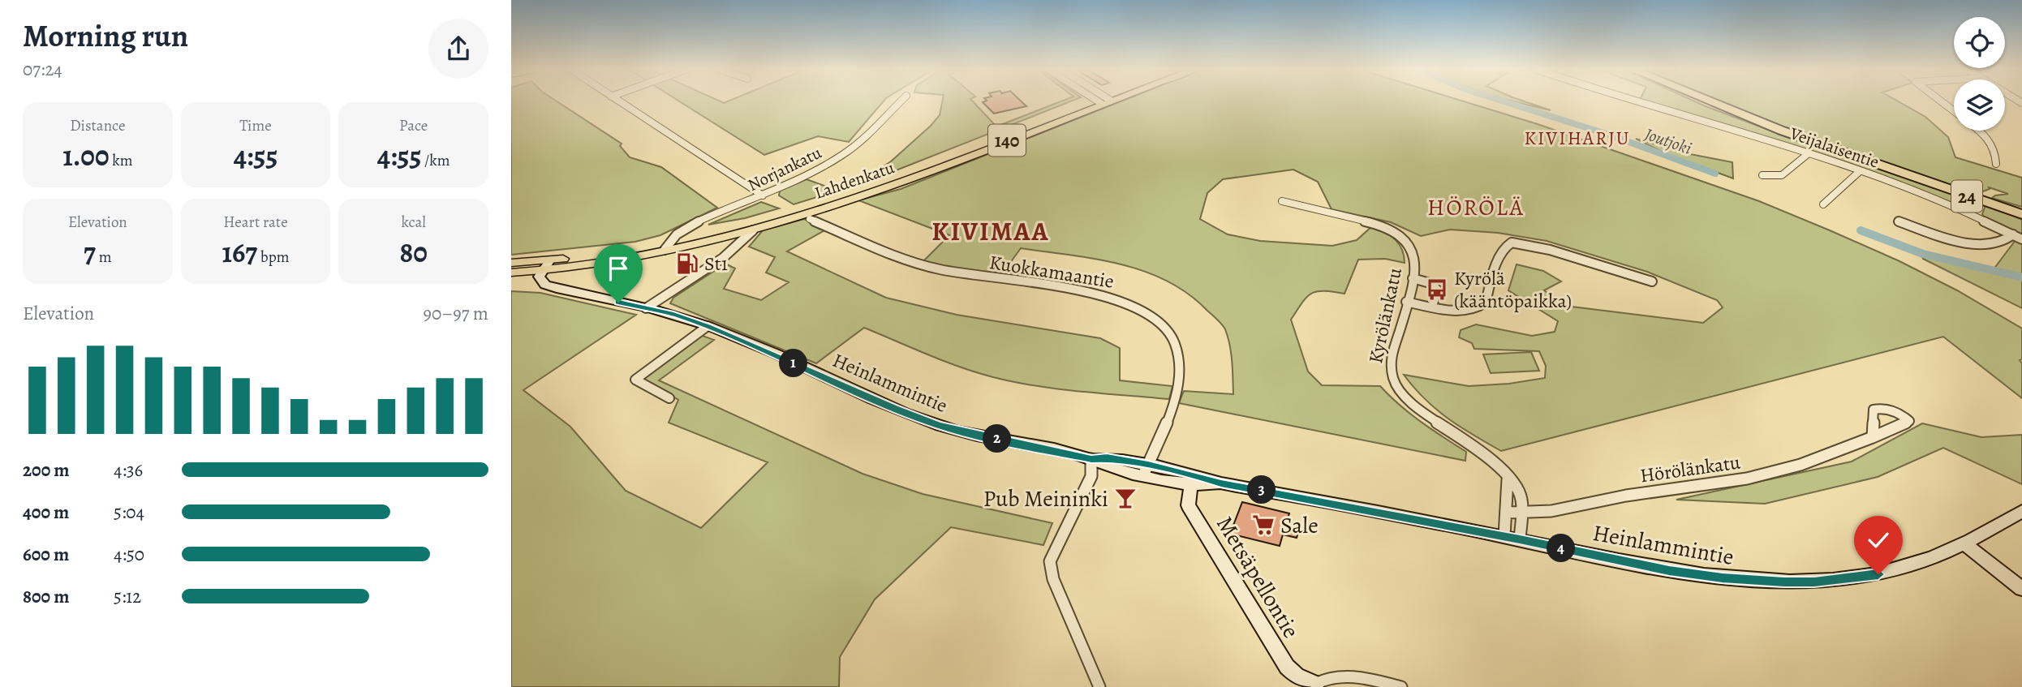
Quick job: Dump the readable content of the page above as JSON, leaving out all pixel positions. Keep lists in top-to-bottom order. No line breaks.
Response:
{"streets":{"highway":["24"],"main road":["140","Lahdenkatu"],"street":["Veijalaisentie","Norjankatu","Kuokkamaantie","Kyrölänkatu","Heinlammintie","Hörölänkatu","Metsäpellontie"]},"crossings":[["Norjankatu","Lahdenkatu"],["Lahdenkatu","Heinlammintie"],["Kuokkamaantie","Heinlammintie"],["Kyrölänkatu","Heinlammintie"],["Kyrölänkatu","Hörölänkatu"],["Heinlammintie","Metsäpellontie"]],"districts":["KIVIHARJU","HÖRÖLÄ","KIVIMAA"],"water":["Joutjoki"],"places":{"fuel station":["St1"],"bus stop":["Kyrölä (kääntöpaikka)"],"bar":["Pub Meininki"],"supermarket":["Sale"]},"page":{"heading":["Morning run","07:24"],"stats":[["Distance","1.00 km"],["Time","4:55"],["Pace","4:55 /km"],["Elevation","7 m"],["Heart rate","167 bpm"],["kcal","80"]],"chart":["Elevation","90–97 m"],"pins":["1","2","3","4"],"list":[{"name":"200 m","note":"4:36"},{"name":"400 m","note":"5:04"},{"name":"600 m","note":"4:50"},{"name":"800 m","note":"5:12"}]}}
